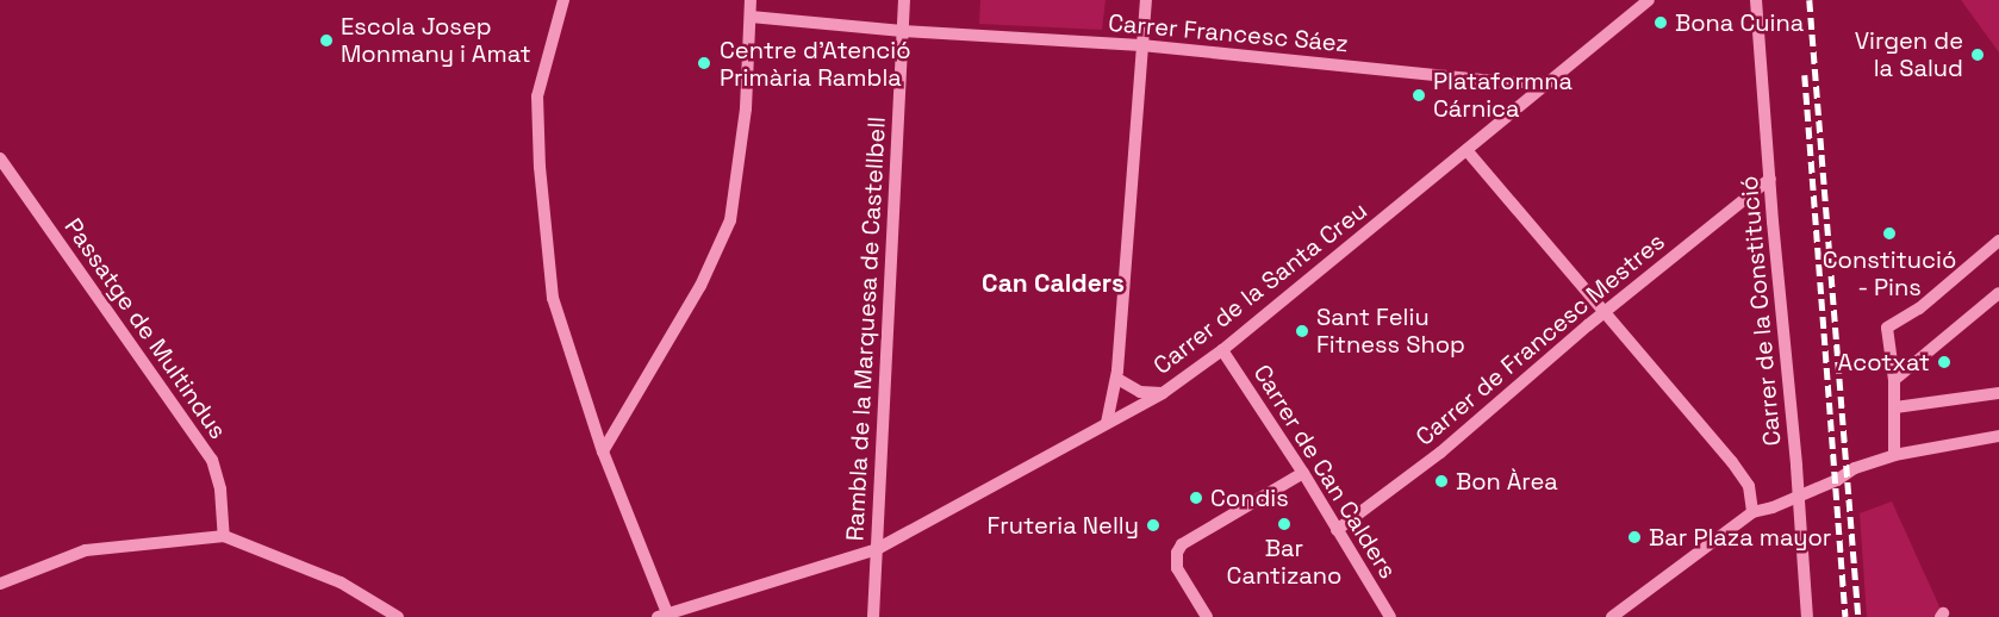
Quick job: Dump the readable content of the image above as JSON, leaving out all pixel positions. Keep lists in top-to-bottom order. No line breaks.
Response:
{"streets":{"street":["Carrer Francesc Sáez","Carrer de la Santa Creu","Carrer de la Constitució","Passatge de Multindus","Rambla de la Marquesa de Castellbell","Carrer de Francesc Mestres","Carrer de Can Calders"]},"crossings":[["Carrer Francesc Sáez","Carrer de la Santa Creu"],["Carrer Francesc Sáez","Rambla de la Marquesa de Castellbell"],["Carrer de la Santa Creu","Rambla de la Marquesa de Castellbell"],["Carrer de la Santa Creu","Carrer de Can Calders"],["Carrer de la Constitució","Carrer de Francesc Mestres"],["Carrer de Francesc Mestres","Carrer de Can Calders"]],"districts":["Can Calders"],"places":["Bona Cuina","Escola Josep Monmany i Amat","Virgen de la Salud","Centre d'Atenció Primària Rambla","Plataformna Cárnica","Constitució - Pins","Sant Feliu Fitness Shop","Acotxat","Bon Àrea","Condis","Bar Cantizano","Fruteria Nelly","Bar Plaza mayor"]}
